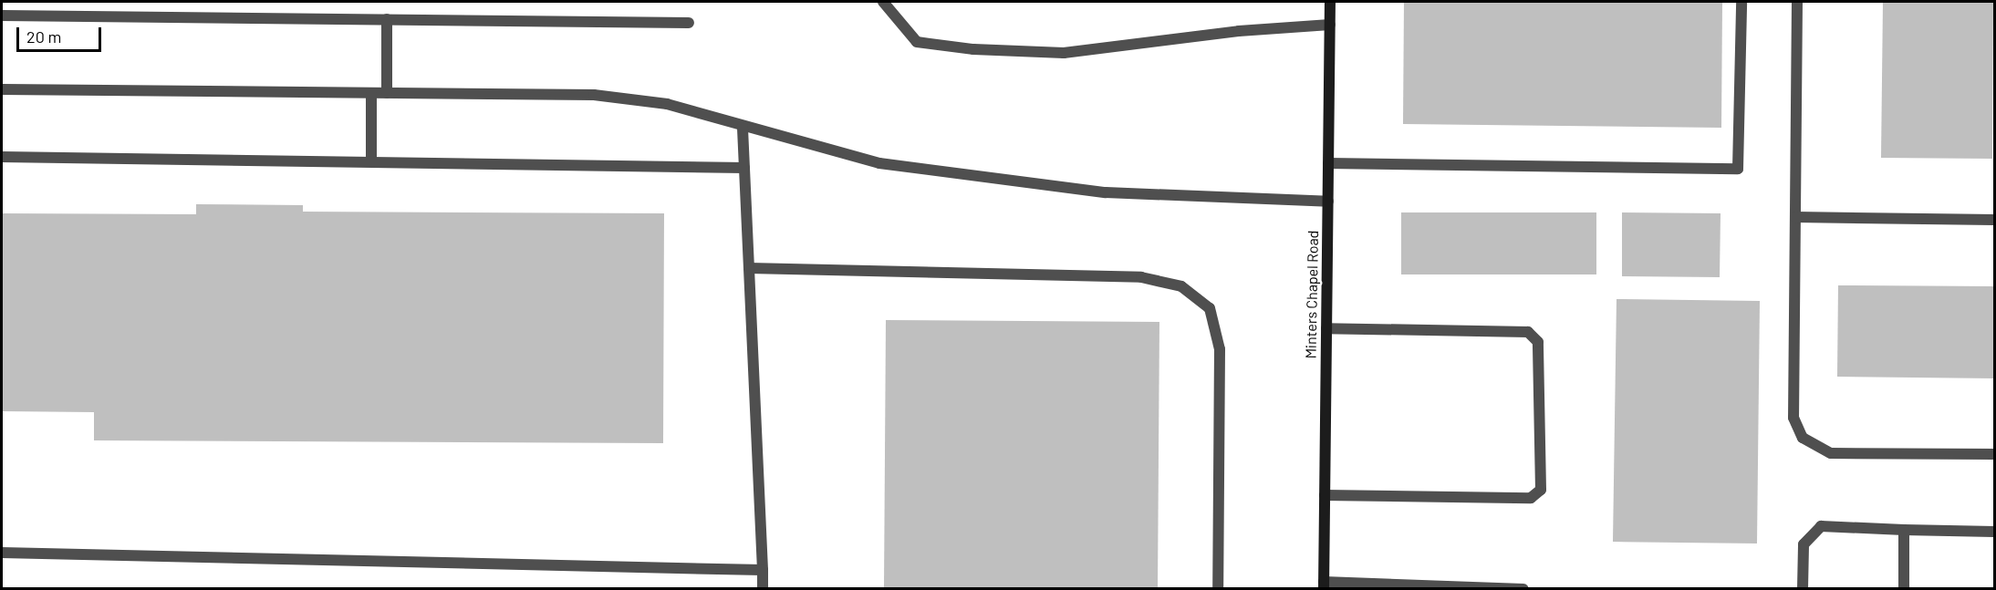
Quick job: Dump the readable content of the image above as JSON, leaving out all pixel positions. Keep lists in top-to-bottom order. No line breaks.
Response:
{"streets":{"street":["Minters Chapel Road"]},"scale_bar":"20 m"}
